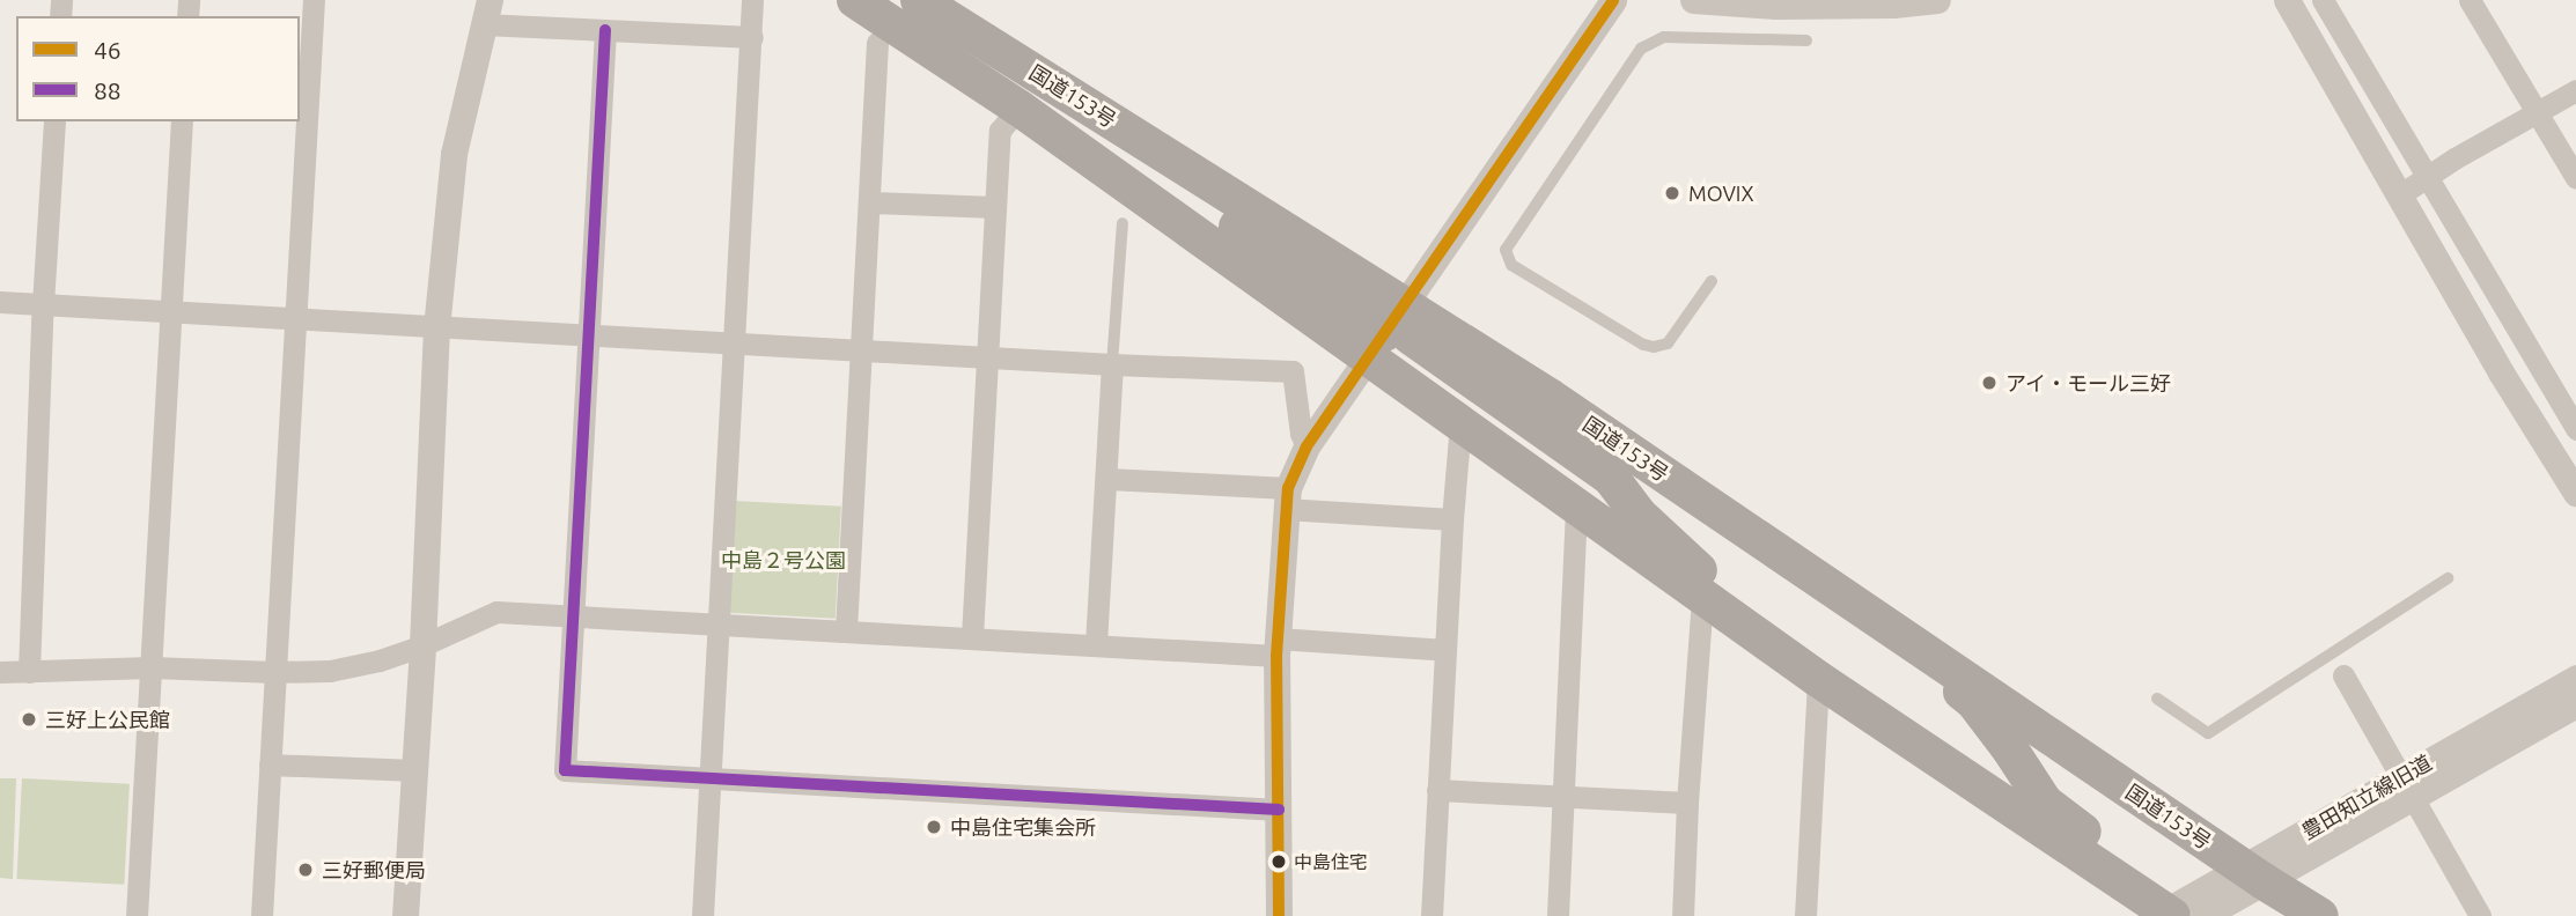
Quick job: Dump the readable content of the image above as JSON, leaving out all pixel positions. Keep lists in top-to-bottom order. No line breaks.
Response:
{"streets":{"highway":["国道153号"],"street":["豊田知立線旧道"]},"crossings":[["国道153号","豊田知立線旧道"]],"parks":["中島２号公園"],"places":["MOVIX","アイ・モール三好","三好上公民館","中島住宅集会所","中島住宅","三好郵便局"],"lines":["transit line 46","transit line 88"],"legend":["46","88"]}
